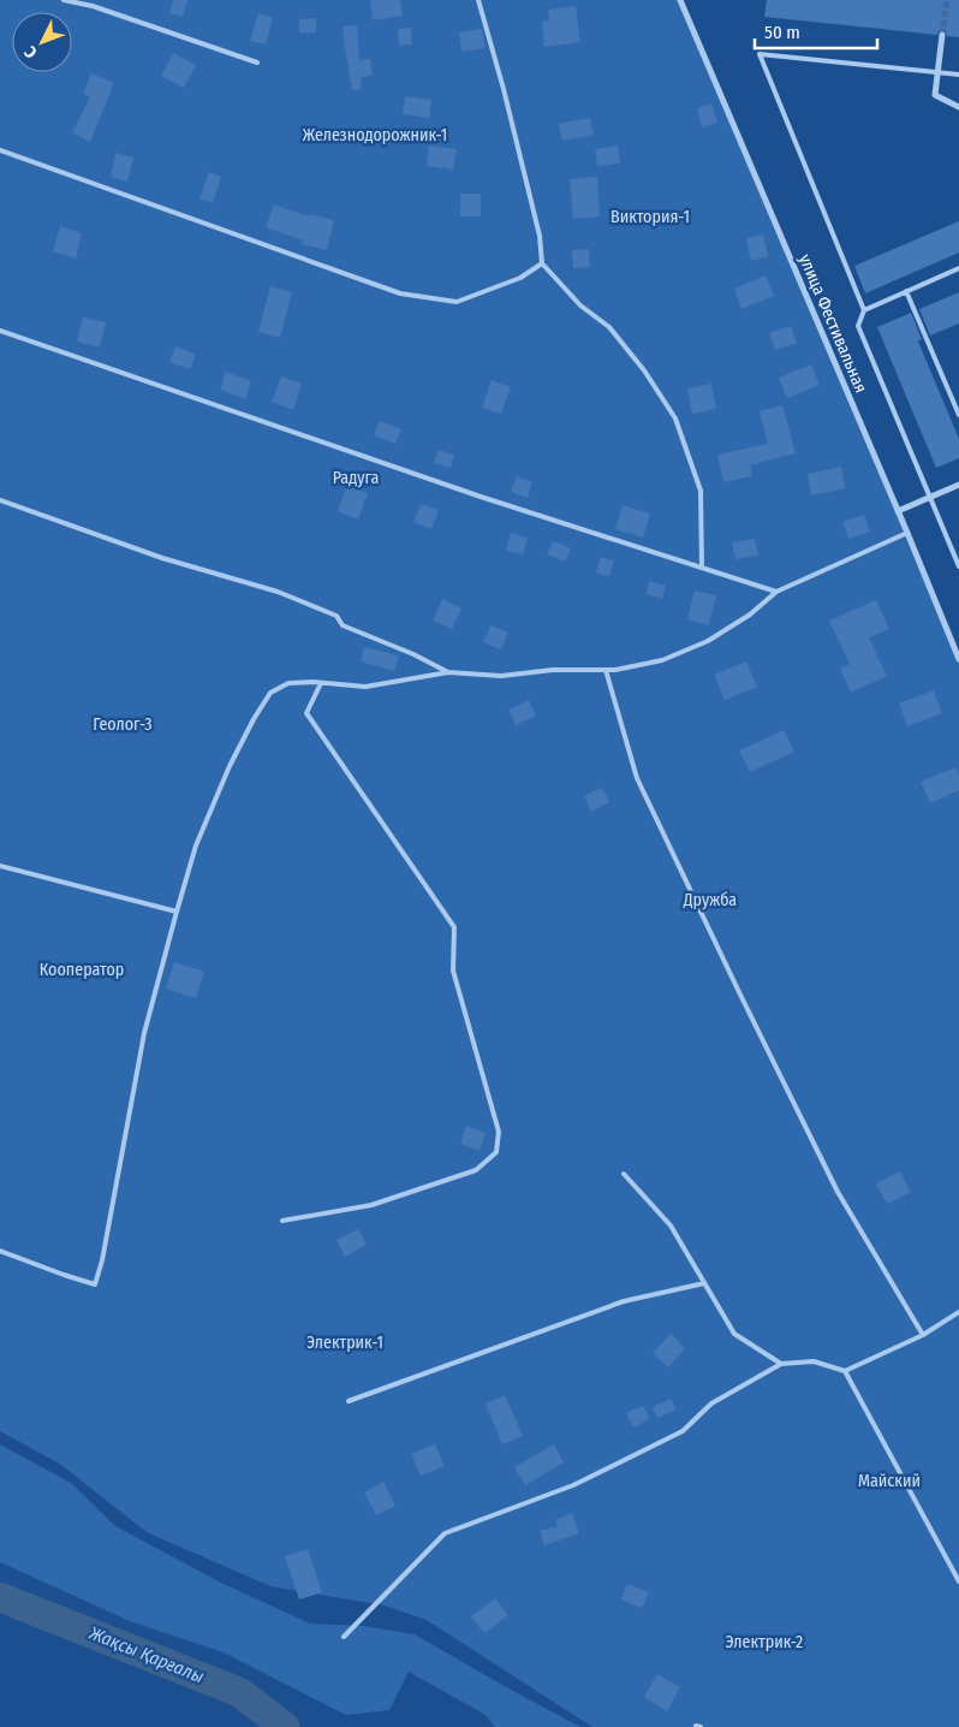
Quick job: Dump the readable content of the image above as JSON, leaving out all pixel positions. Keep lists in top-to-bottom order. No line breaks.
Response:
{"streets":{"street":["улица Фестивальная"]},"water":["Жақсы Қарғалы"],"parks":["Железнодорожник-1","Виктория-1","Радуга","Геолог-3","Дружба","Кооператор","Электрик-1","Майский","Электрик-2"],"scale_bar":"50 m","north":"bottom left"}
